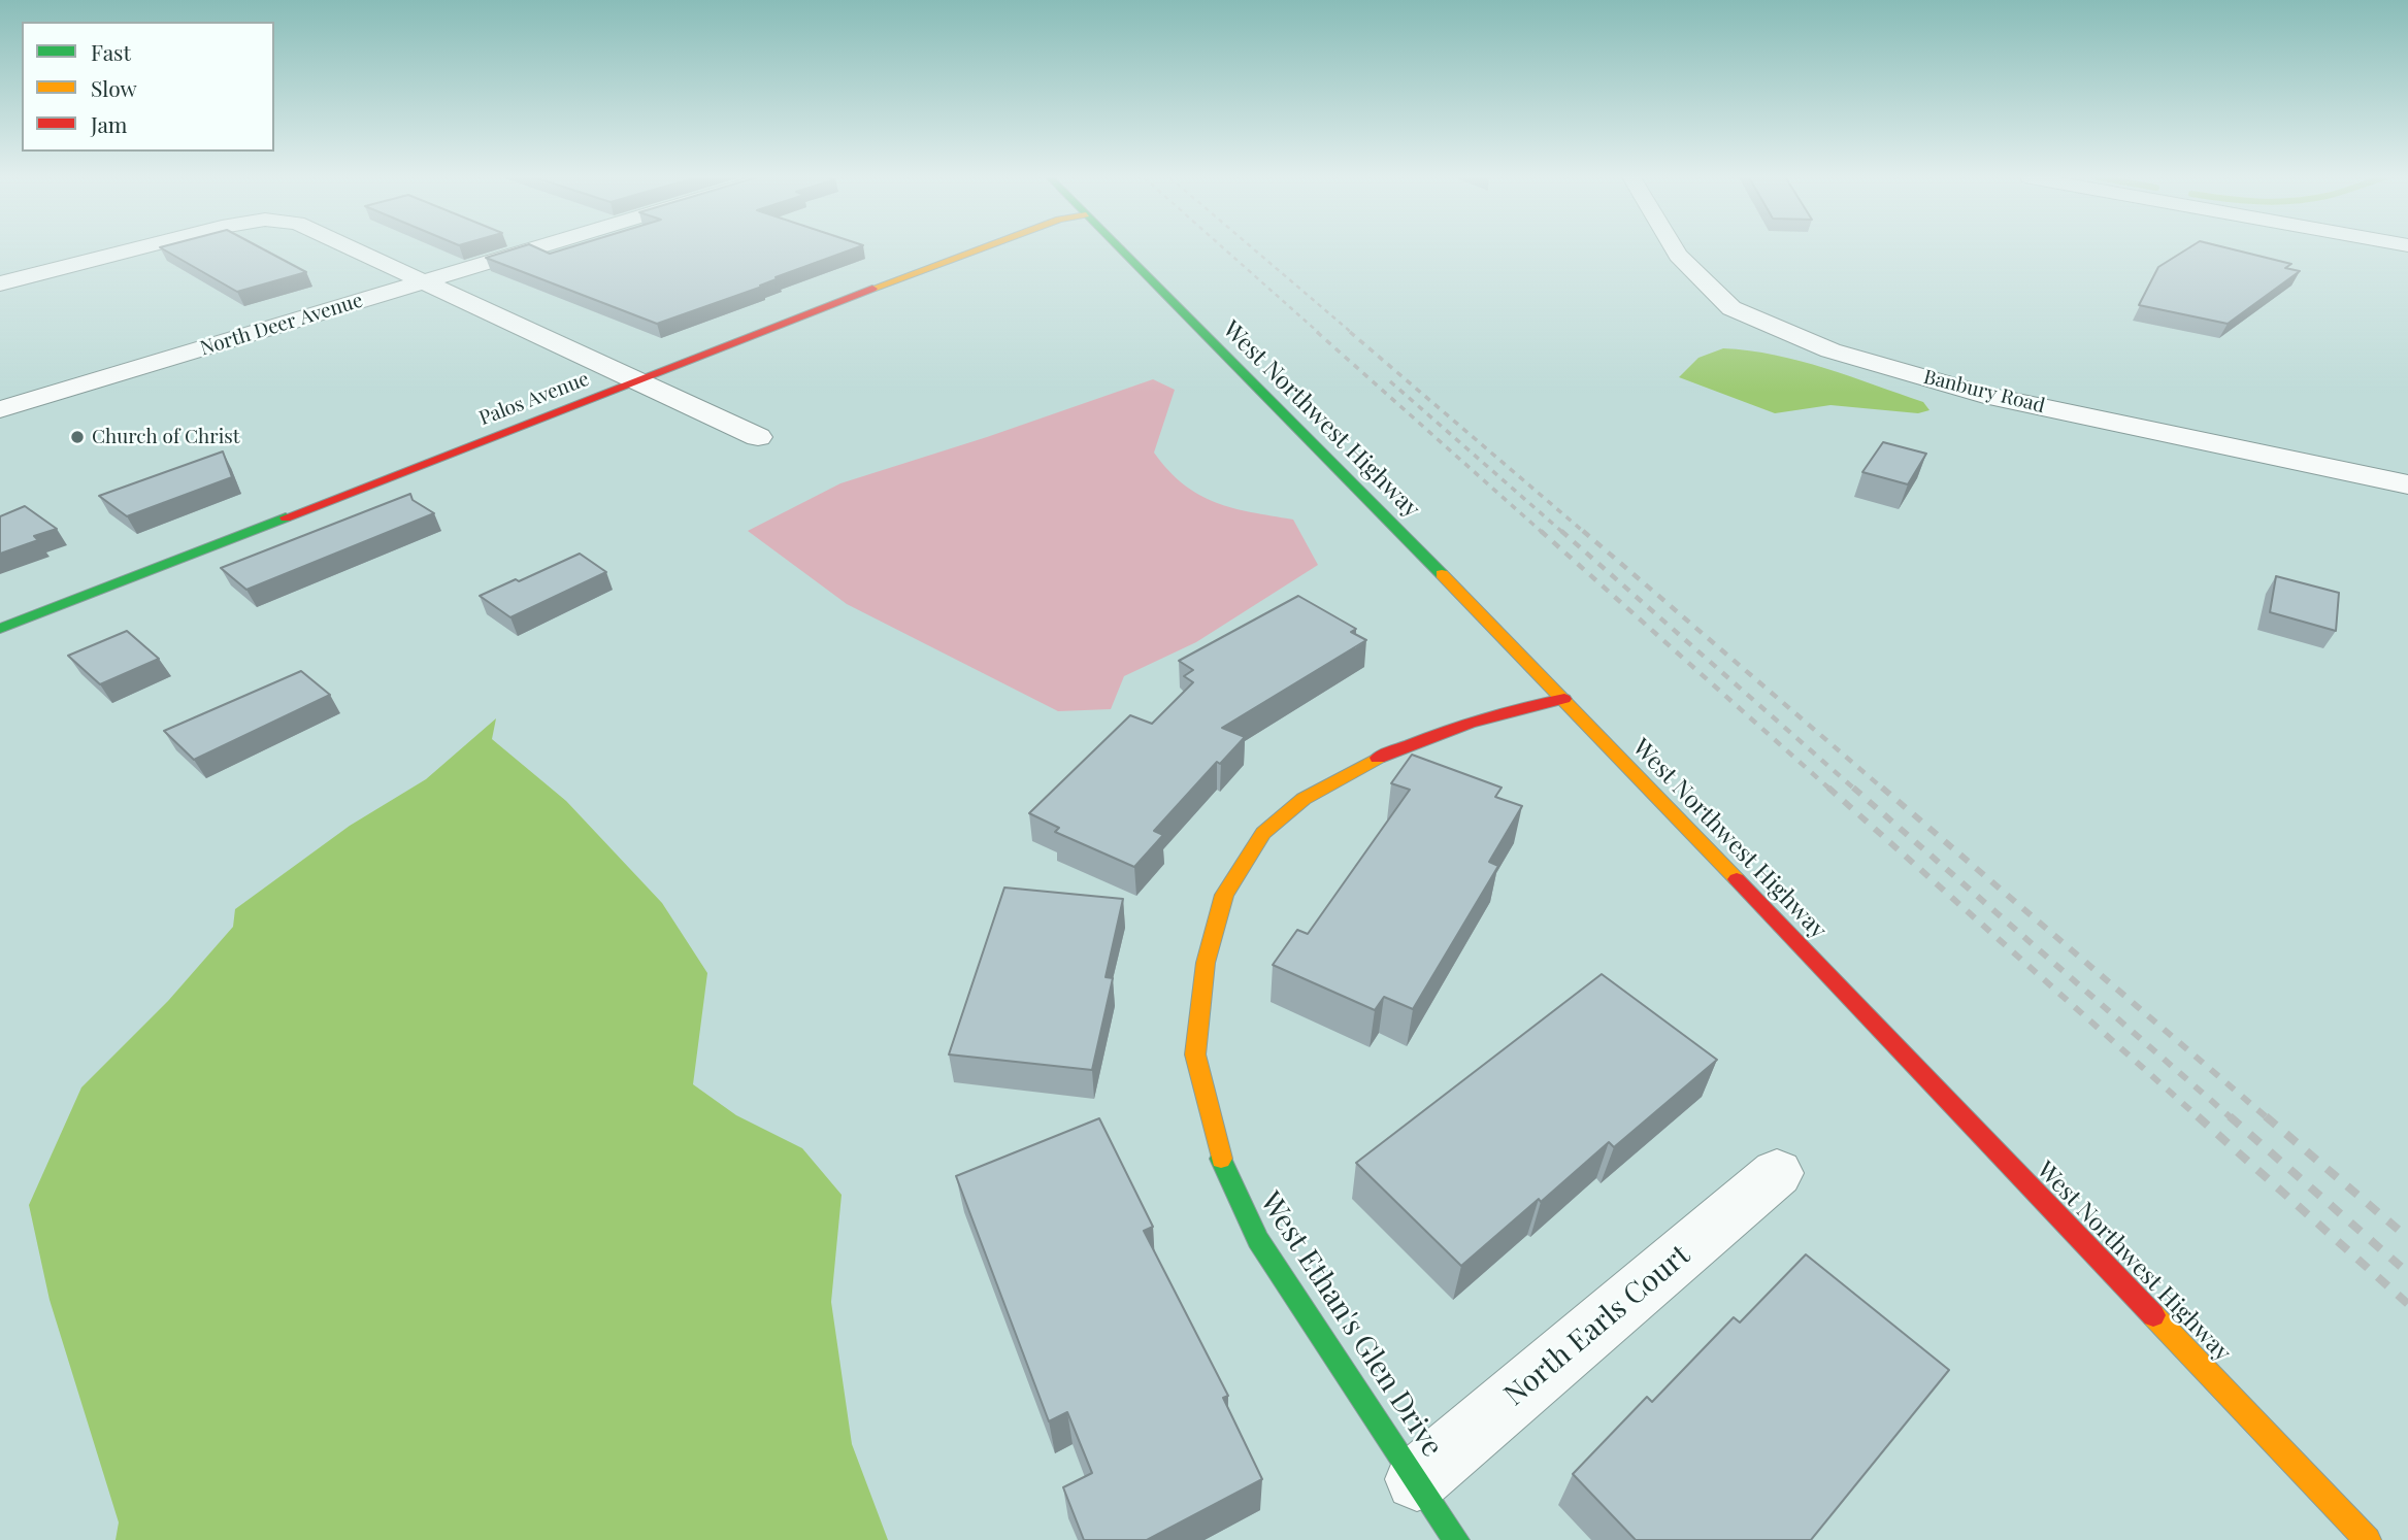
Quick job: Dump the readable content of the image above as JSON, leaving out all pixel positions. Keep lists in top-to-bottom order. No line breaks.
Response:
{"streets":{"street":["North Deer Avenue","Banbury Road","Palos Avenue","West Northwest Highway","West Ethan's Glen Drive","North Earls Court"]},"crossings":[["West Northwest Highway","West Ethan's Glen Drive"],["West Ethan's Glen Drive","North Earls Court"]],"places":["Church of Christ"],"legend":["Fast","Slow","Jam"]}
